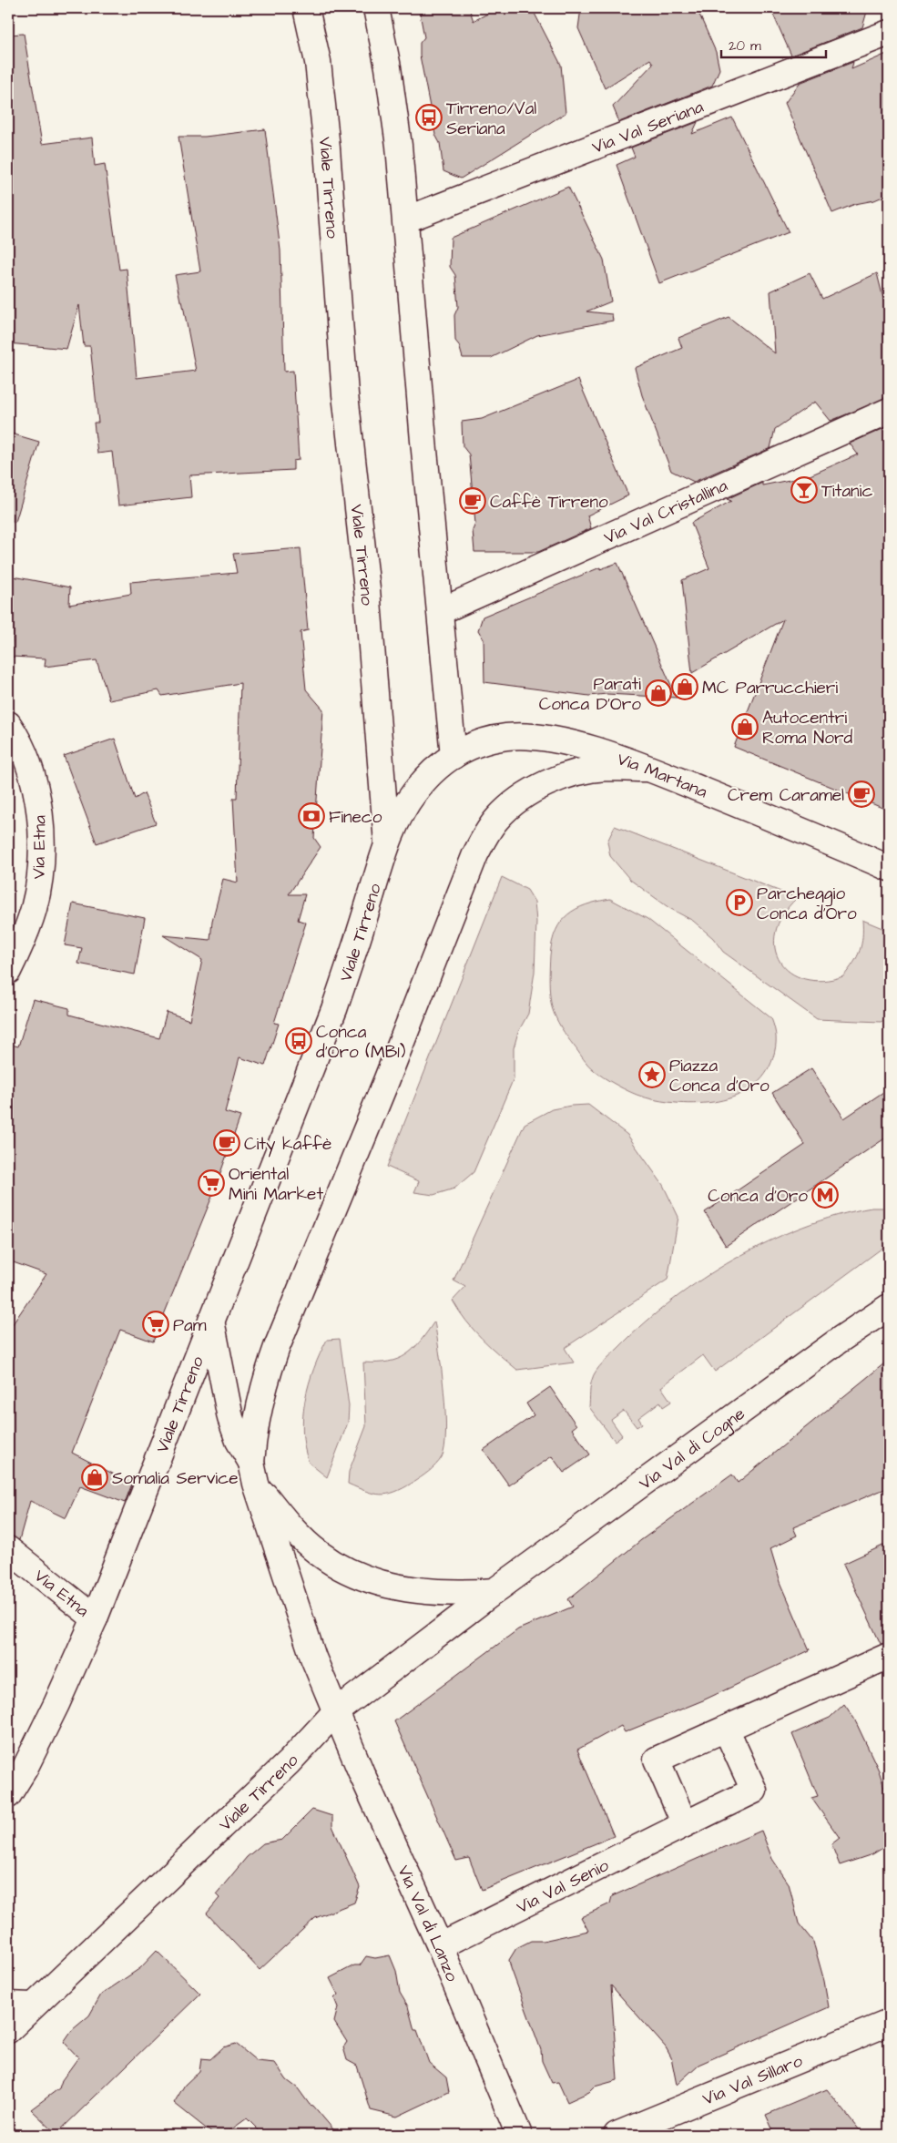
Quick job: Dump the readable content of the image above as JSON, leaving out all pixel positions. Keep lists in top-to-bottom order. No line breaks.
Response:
{"streets":{"street":["Via Val Seriana","Viale Tirreno","Via Val Cristallina","Via Martana","Via Etna","Via Val di Cogne","Via Val Senio","Via Val di Lanzo","Via Val Sillaro"]},"crossings":[["Viale Tirreno","Via Martana"],["Viale Tirreno","Via Etna"],["Viale Tirreno","Via Val di Cogne"],["Viale Tirreno","Via Val di Lanzo"],["Via Val Senio","Via Val di Lanzo"]],"places":{"bus stop":["Tirreno/Val Seriana","Conca d'Oro (MB1)"],"bar":["Titanic"],"cafe":["Caffè Tirreno","Crem Caramel","City kaffè"],"shop":["MC Parrucchieri","Parati Conca D'Oro","Autocentri Roma Nord","Somalia Service"],"bank":["Fineco"],"parking":["Parcheggio Conca d'Oro"],"place":["Piazza Conca d'Oro"],"supermarket":["Oriental Mini Market","Pam"],"metro station":["Conca d'Oro"]},"scale_bar":"20 m"}
